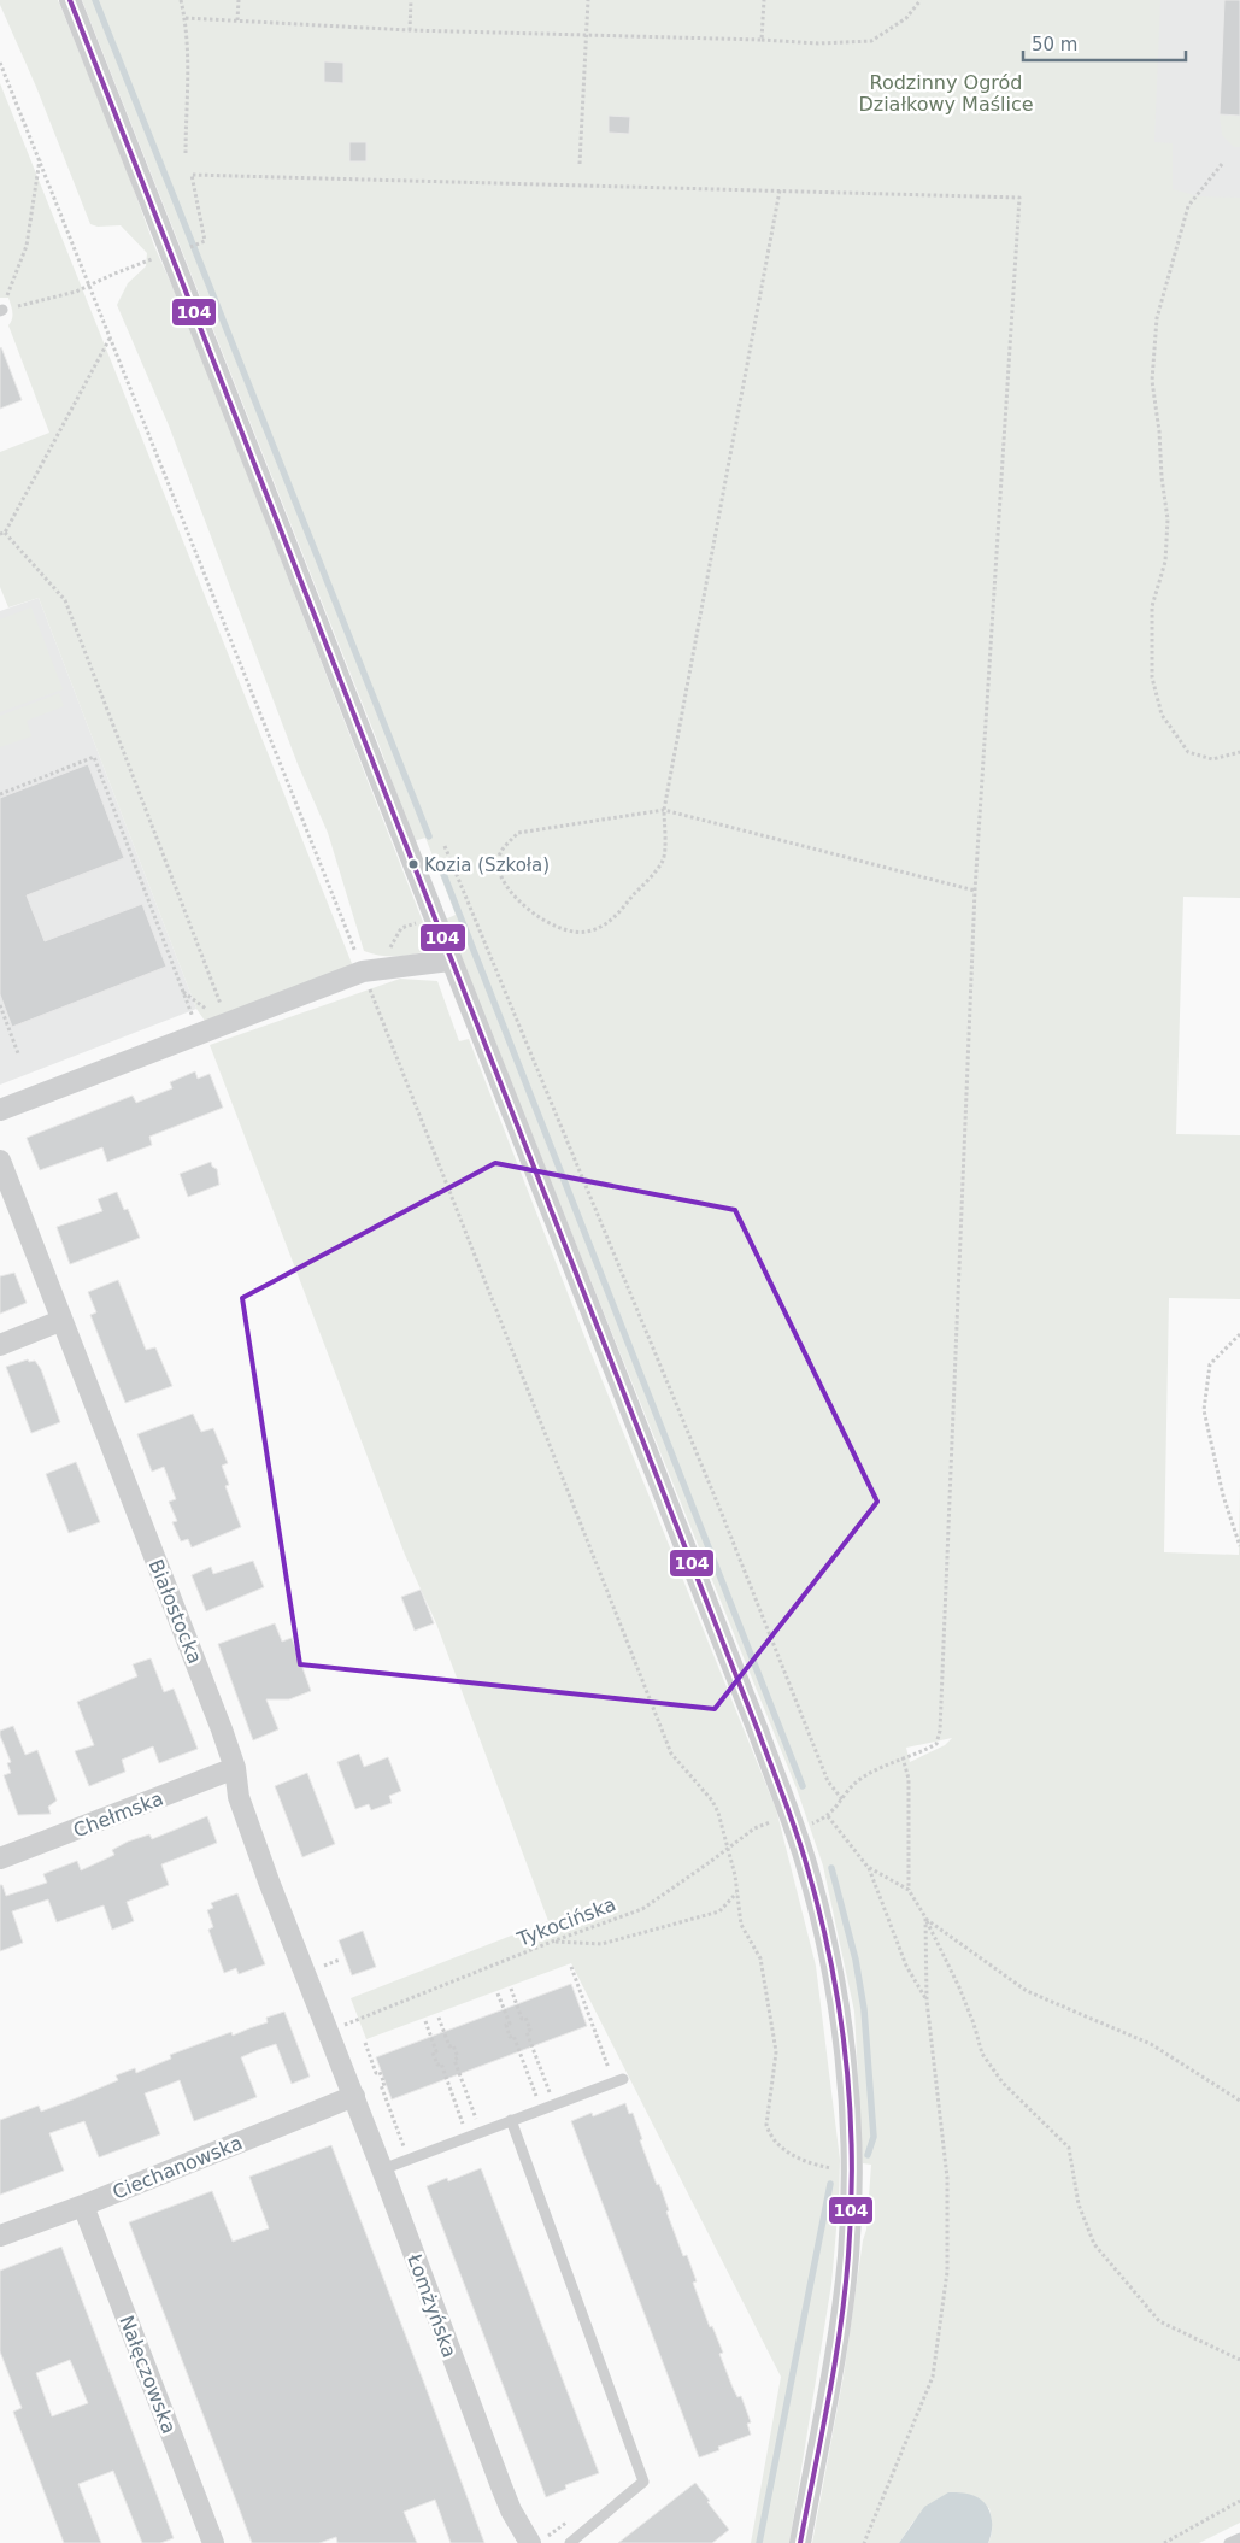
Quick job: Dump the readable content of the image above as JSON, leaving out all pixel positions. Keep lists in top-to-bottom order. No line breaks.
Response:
{"streets":{"street":["Białostocka","Chełmska","Ciechanowska","Łomżyńska","Nałęczowska"],"path":["Tykocińska"]},"crossings":[["Białostocka","Chełmska"],["Białostocka","Łomżyńska"],["Ciechanowska","Łomżyńska"],["Ciechanowska","Nałęczowska"]],"parks":["Rodzinny Ogród Działkowy Maślice"],"places":["Kozia (Szkoła)"],"lines":["transit line 104"],"scale_bar":"50 m"}
